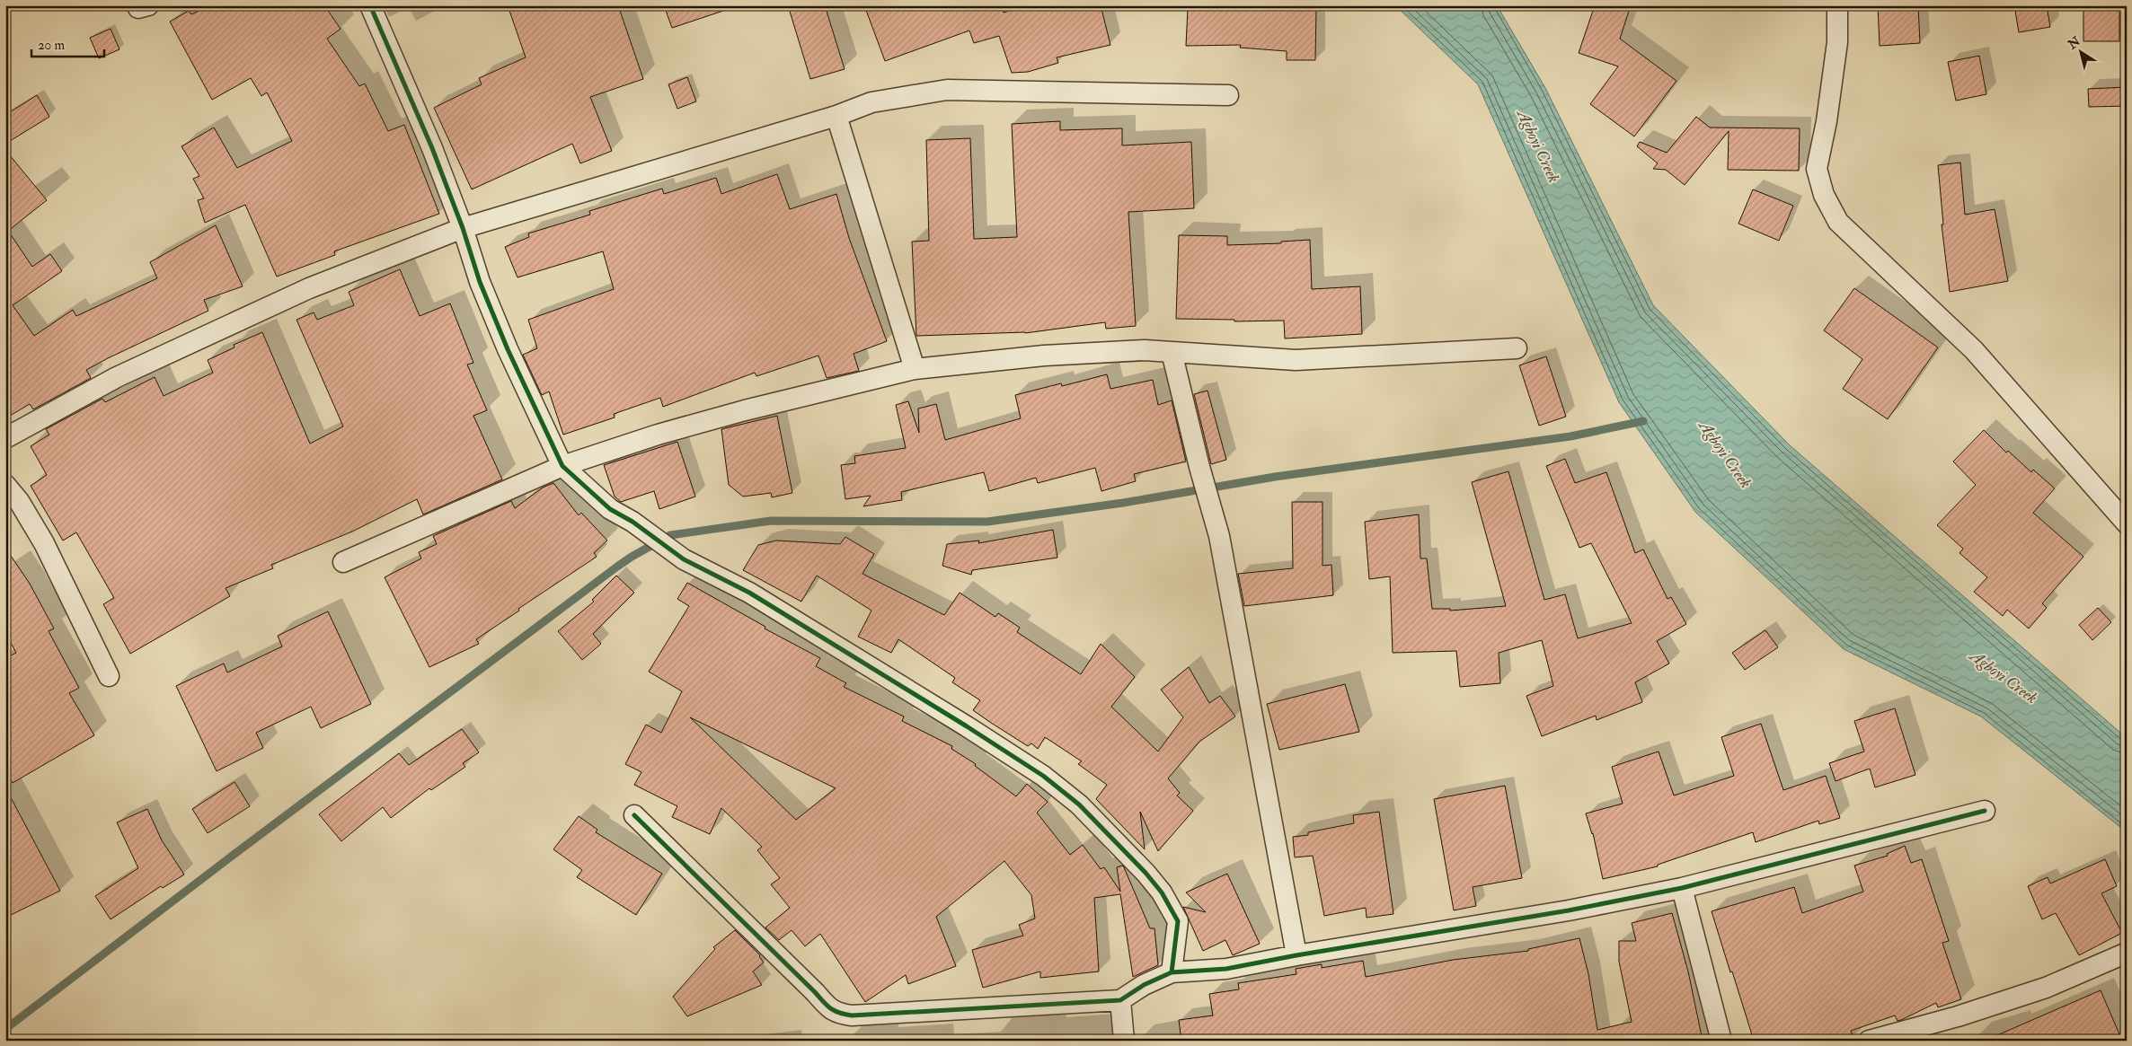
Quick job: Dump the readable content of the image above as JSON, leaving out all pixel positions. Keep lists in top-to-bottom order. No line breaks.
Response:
{"water":["Agboyi Creek"],"scale_bar":"20 m","north":"top left"}
